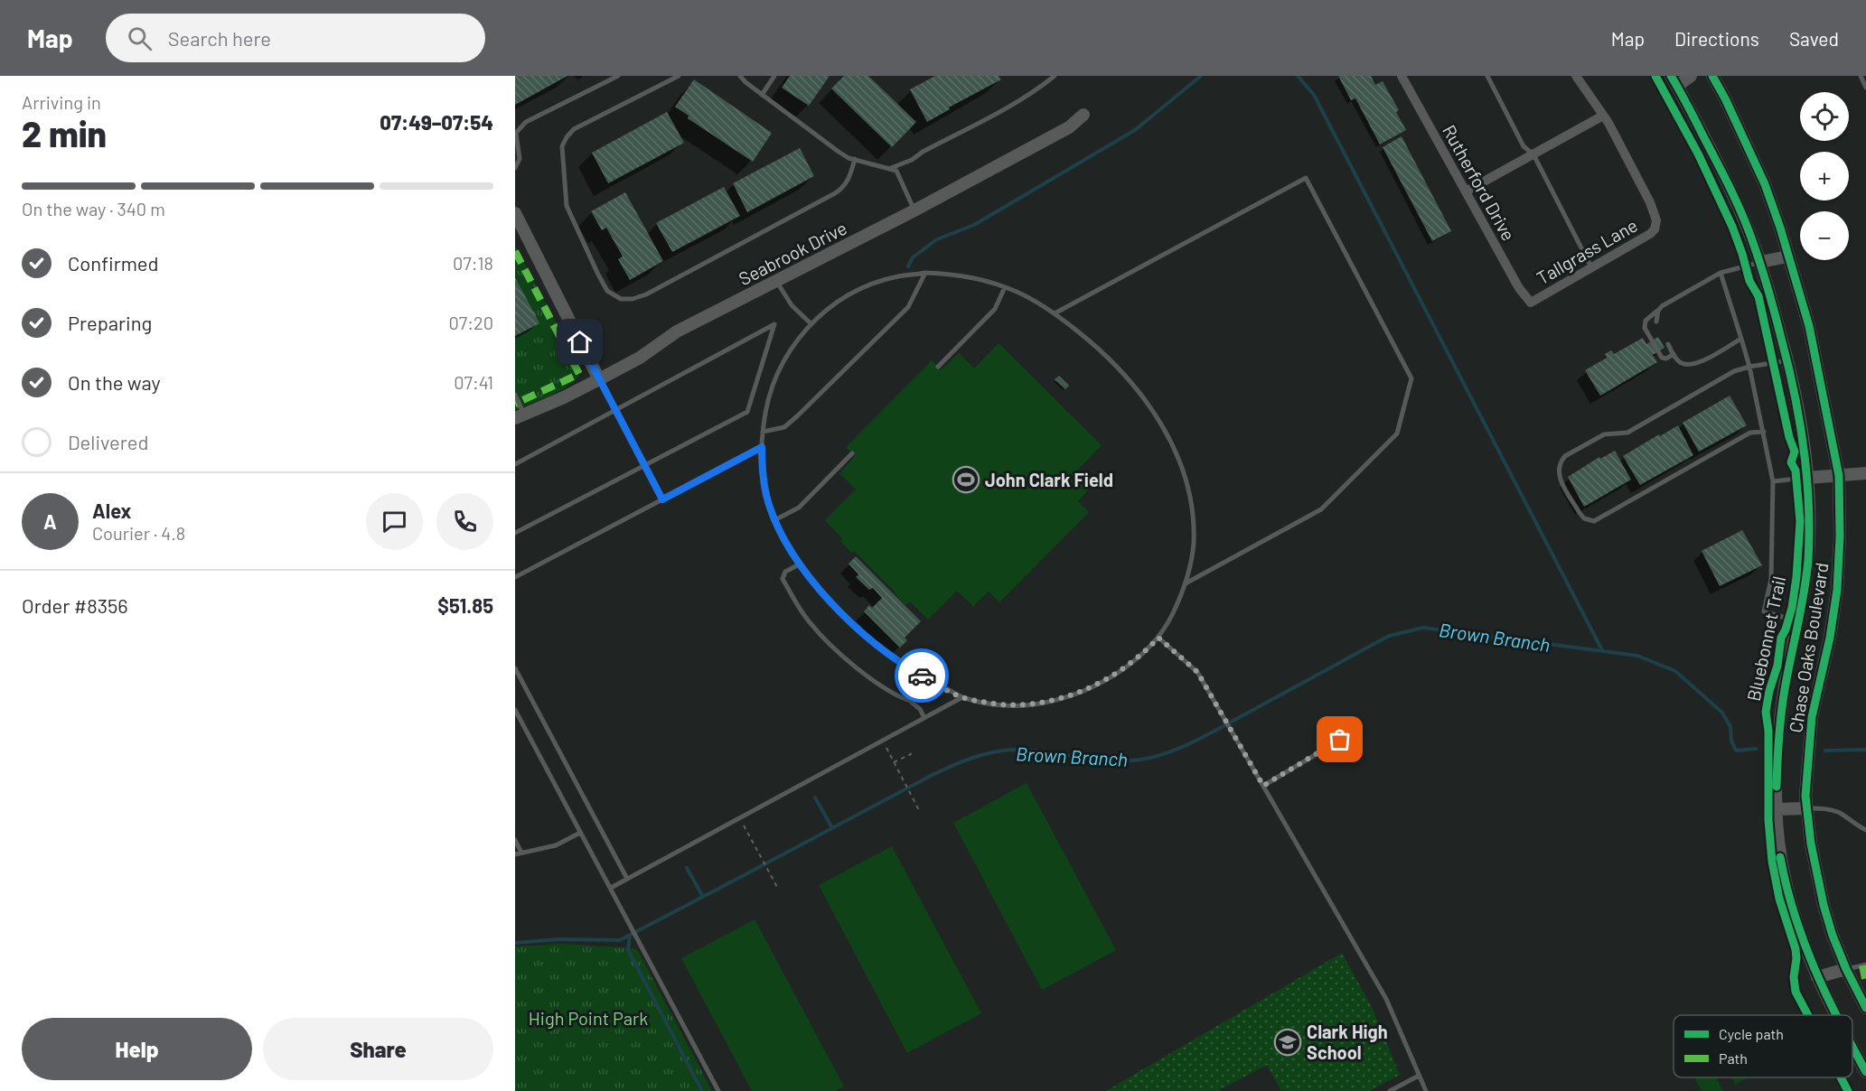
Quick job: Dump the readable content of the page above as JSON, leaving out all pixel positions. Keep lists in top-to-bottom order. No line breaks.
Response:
{"streets":{"street":["Rutherford Drive","Tallgrass Lane","Seabrook Drive","Chase Oaks Boulevard"],"cycle path":["Bluebonnet Trail"]},"crossings":[["Rutherford Drive","Tallgrass Lane"]],"water":["Brown Branch"],"parks":["High Point Park"],"places":{"sports":["John Clark Field"],"school or university":["Clark High School"]},"legend":["Cycle path","Path"],"page":{"header":"Map","search":"Search here","nav":["Map","Directions","Saved"],"heading":["2 min","Arriving in","07:49–07:54"],"panel":["Alex","Courier · 4.8","Order #8356","$51.85"],"map_buttons":["+","−"],"bar":"On the way · 340 m","list":[["Confirmed","07:18"],["Preparing","07:20"],["On the way","07:41"],"Delivered"],"round":"A","buttons":["Help","Share"]}}
